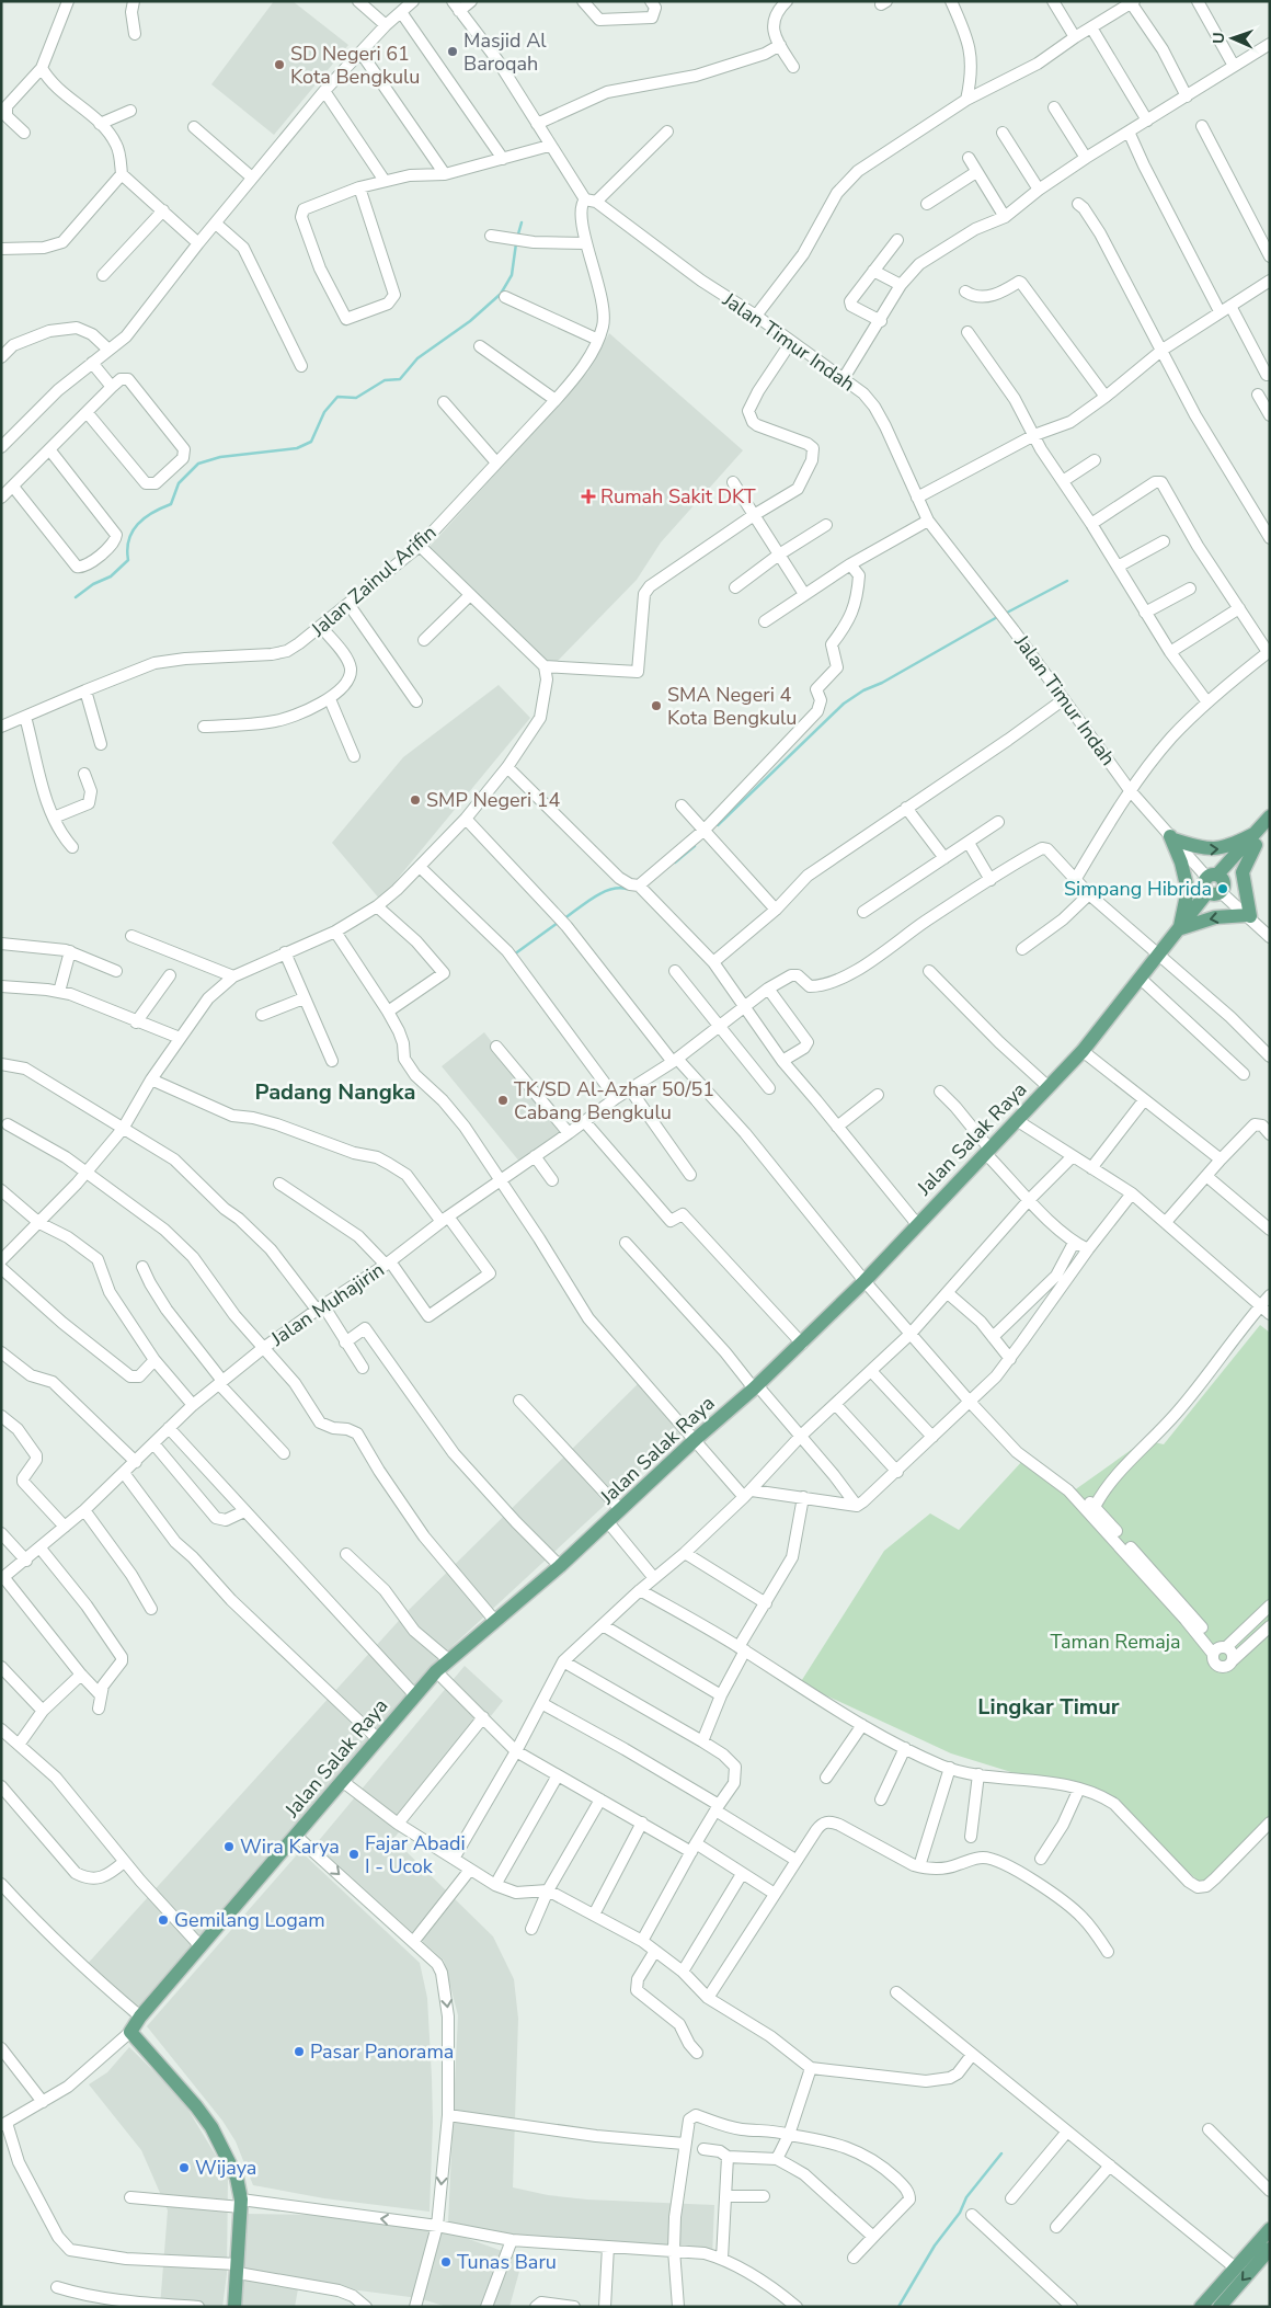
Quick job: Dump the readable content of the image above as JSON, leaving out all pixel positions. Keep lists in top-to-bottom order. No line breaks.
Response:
{"streets":{"main road":["Jalan Salak Raya"],"street":["Jalan Timur Indah","Jalan Zainul Arifin","Jalan Muhajirin"]},"crossings":[["Jalan Timur Indah","Jalan Zainul Arifin"]],"districts":["Padang Nangka","Lingkar Timur"],"parks":["Taman Remaja"],"places":{"other":["Masjid Al Baroqah","SD Negeri 61 Kota Bengkulu","SMA Negeri 4 Kota Bengkulu","SMP Negeri 14","Simpang Hibrida","TK/SD Al-Azhar 50/51 Cabang Bengkulu","Wira Karya","Fajar Abadi I - Ucok","Gemilang Logam","Pasar Panorama","Wijaya","Tunas Baru"],"health":["Rumah Sakit DKT"]},"north":"left"}
